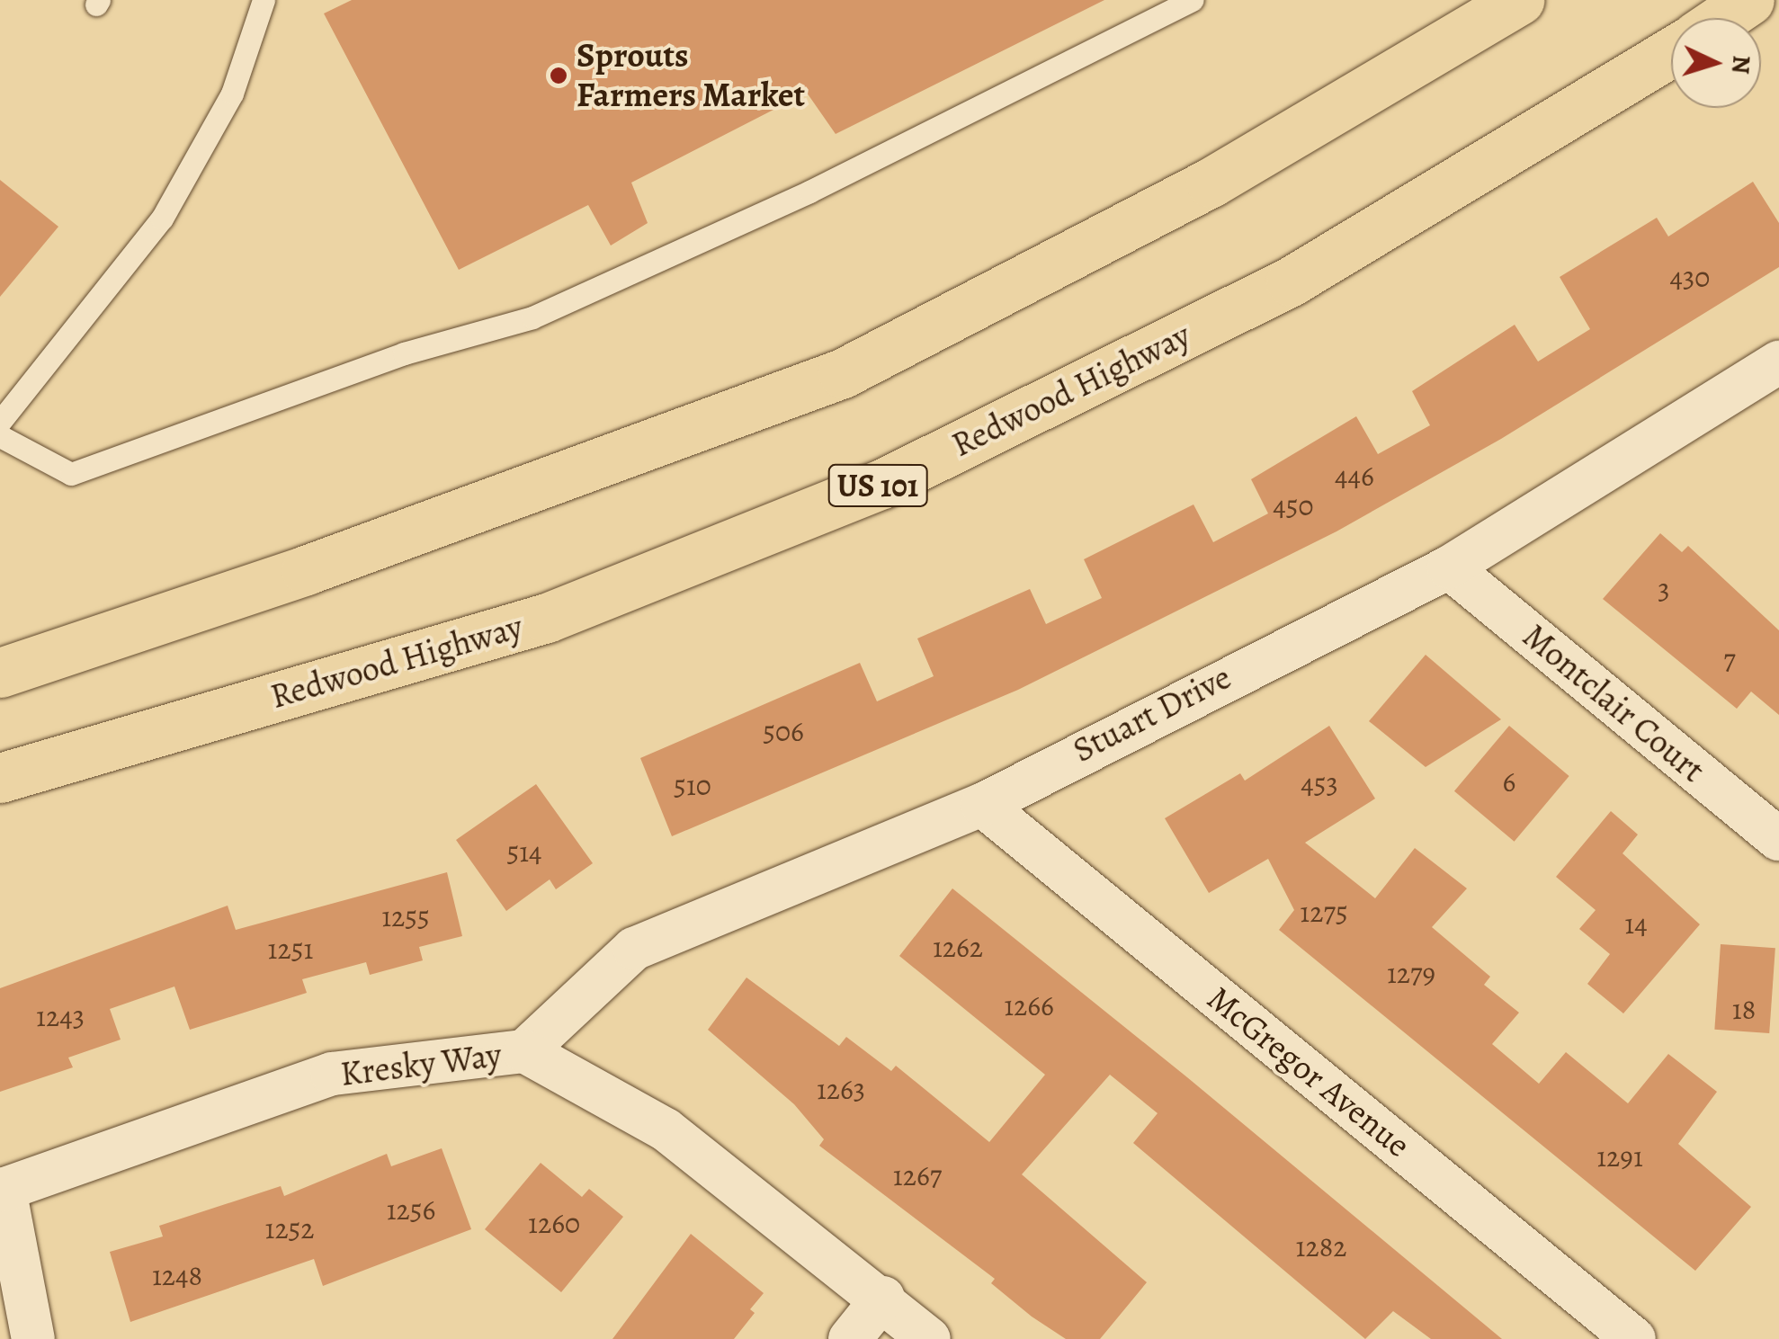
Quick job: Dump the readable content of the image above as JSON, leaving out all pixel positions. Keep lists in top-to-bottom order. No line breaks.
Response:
{"streets":{"highway":["Redwood Highway","US 101"],"street":["Montclair Court","Stuart Drive","Kresky Way","McGregor Avenue"]},"crossings":[["Montclair Court","Stuart Drive"],["Stuart Drive","Kresky Way"],["Stuart Drive","McGregor Avenue"]],"places":["Sprouts Farmers Market"],"house_numbers":["430","446","450","3","7","506","6","453","510","514","1275","1255","14","1262","1251","1279","1266","18","1243","1263","1291","1267","1256","1260","1252","1282","1248"],"north":"right"}
